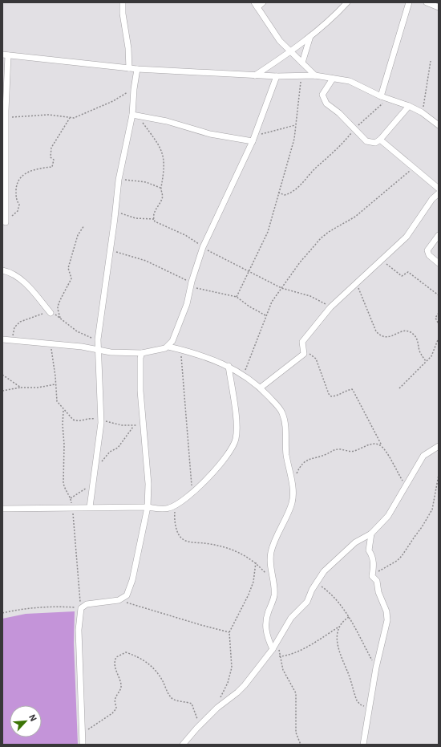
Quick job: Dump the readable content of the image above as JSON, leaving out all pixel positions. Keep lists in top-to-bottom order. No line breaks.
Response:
{"north":"top right"}
